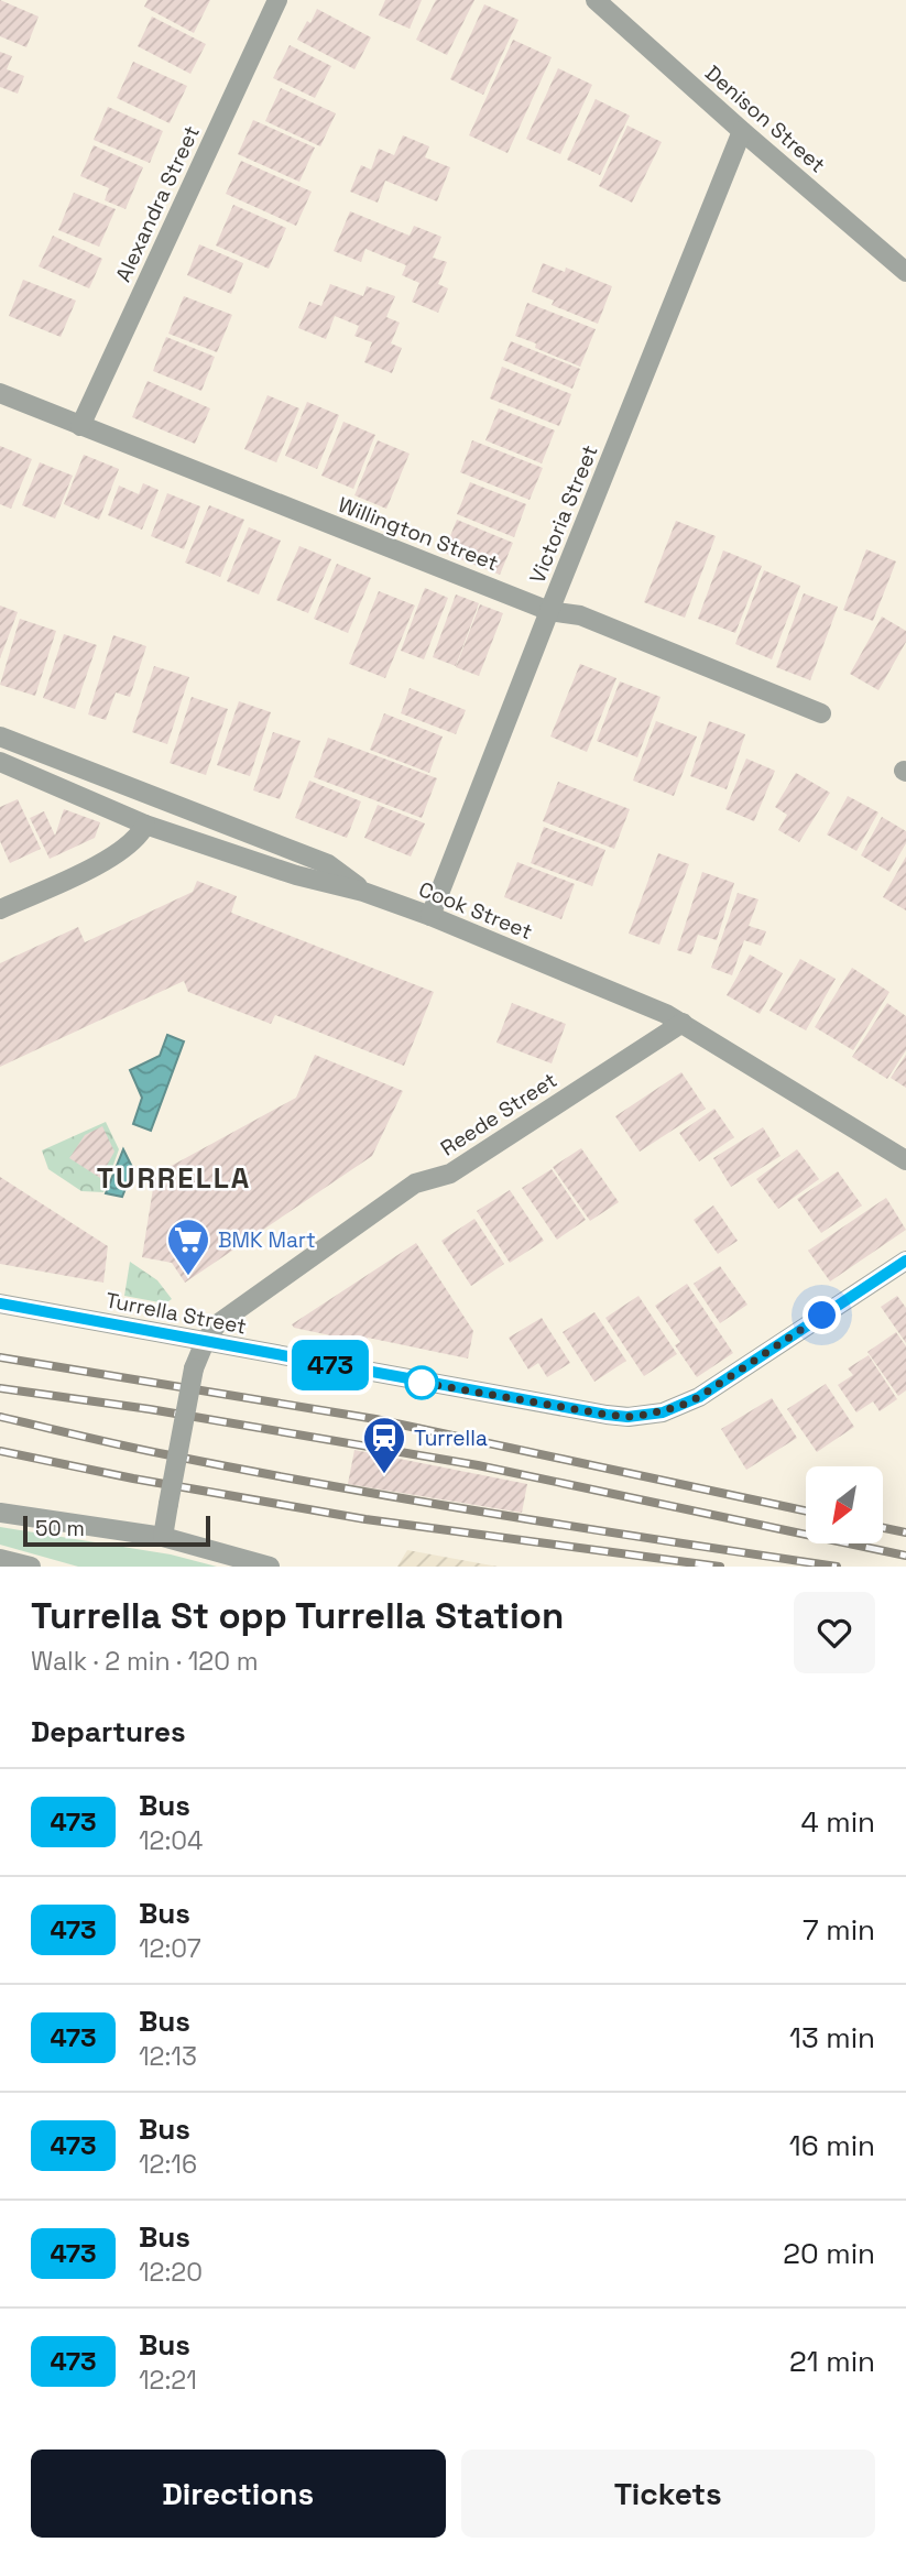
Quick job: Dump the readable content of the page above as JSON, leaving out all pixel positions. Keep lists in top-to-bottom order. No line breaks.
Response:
{"streets":{"street":["Denison Street","Alexandra Street","Victoria Street","Willington Street","Cook Street","Reede Street","Turrella Street"]},"crossings":[["Denison Street","Victoria Street"],["Alexandra Street","Willington Street"],["Victoria Street","Willington Street"],["Victoria Street","Cook Street"],["Cook Street","Reede Street"],["Reede Street","Turrella Street"]],"districts":["TURRELLA"],"places":{"supermarket":["BMK Mart"],"station":["Turrella"]},"lines":["bus line 473"],"scale_bar":"50 m","north":"bottom left","page":{"on_map":"473","scale":"50 m","heading":[["Turrella St opp Turrella Station","Walk · 2 min · 120 m"],"Departures"],"list":[{"mark":"473","name":"Bus","note":"12:04","value":"4 min"},{"mark":"473","name":"Bus","note":"12:07","value":"7 min"},{"mark":"473","name":"Bus","note":"12:13","value":"13 min"},{"mark":"473","name":"Bus","note":"12:16","value":"16 min"},{"mark":"473","name":"Bus","note":"12:20","value":"20 min"},{"mark":"473","name":"Bus","note":"12:21","value":"21 min"}],"buttons":["Directions","Tickets"]}}
